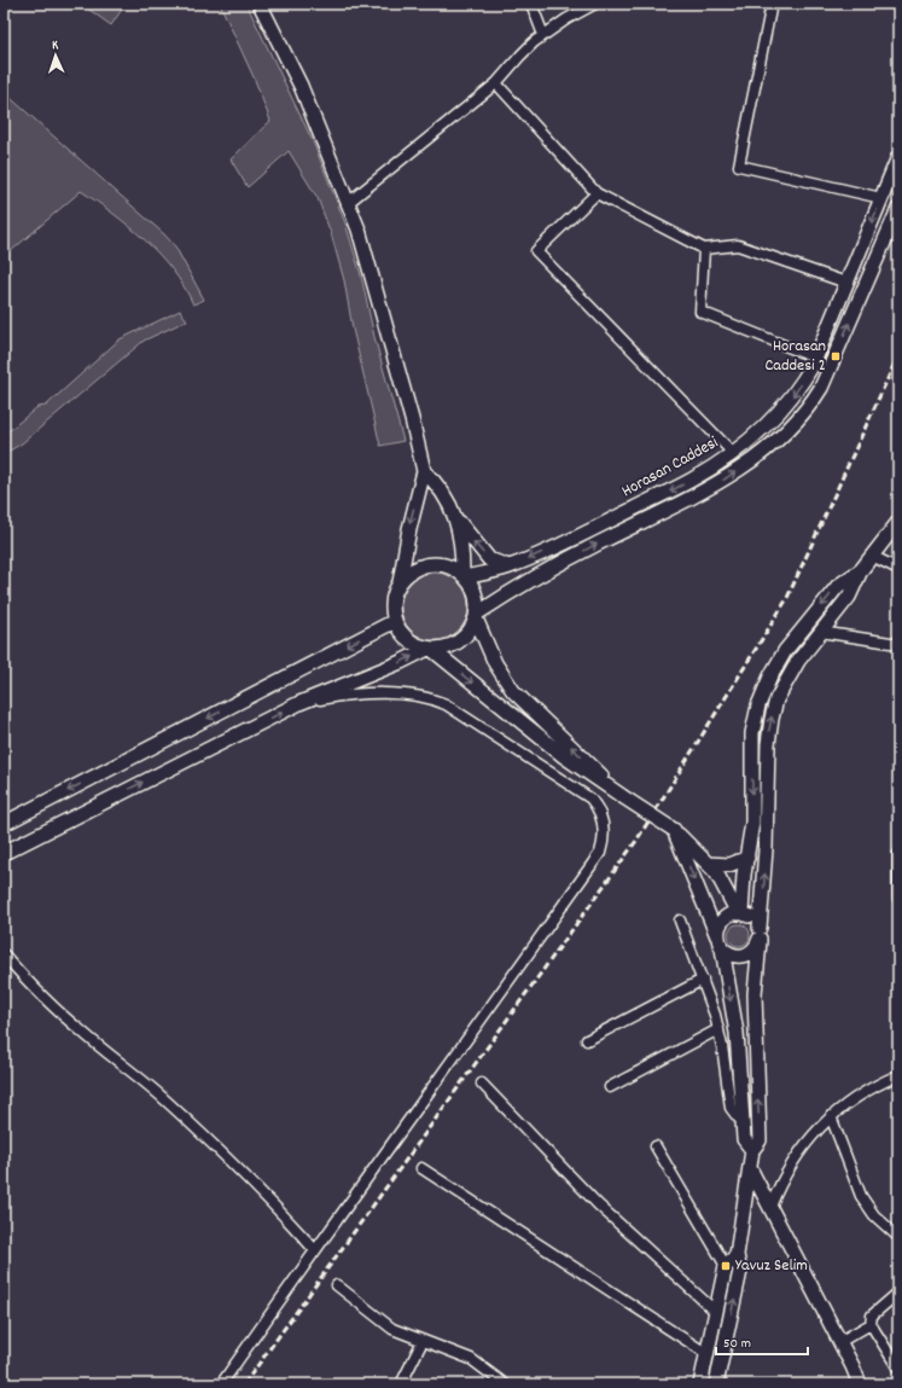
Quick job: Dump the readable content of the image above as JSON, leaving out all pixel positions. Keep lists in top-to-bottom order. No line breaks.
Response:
{"streets":{"street":["Horasan Caddesi"]},"places":{"transit":["Horasan Caddesi 2","Yavuz Selim"]},"scale_bar":"50 m","north":"top"}
